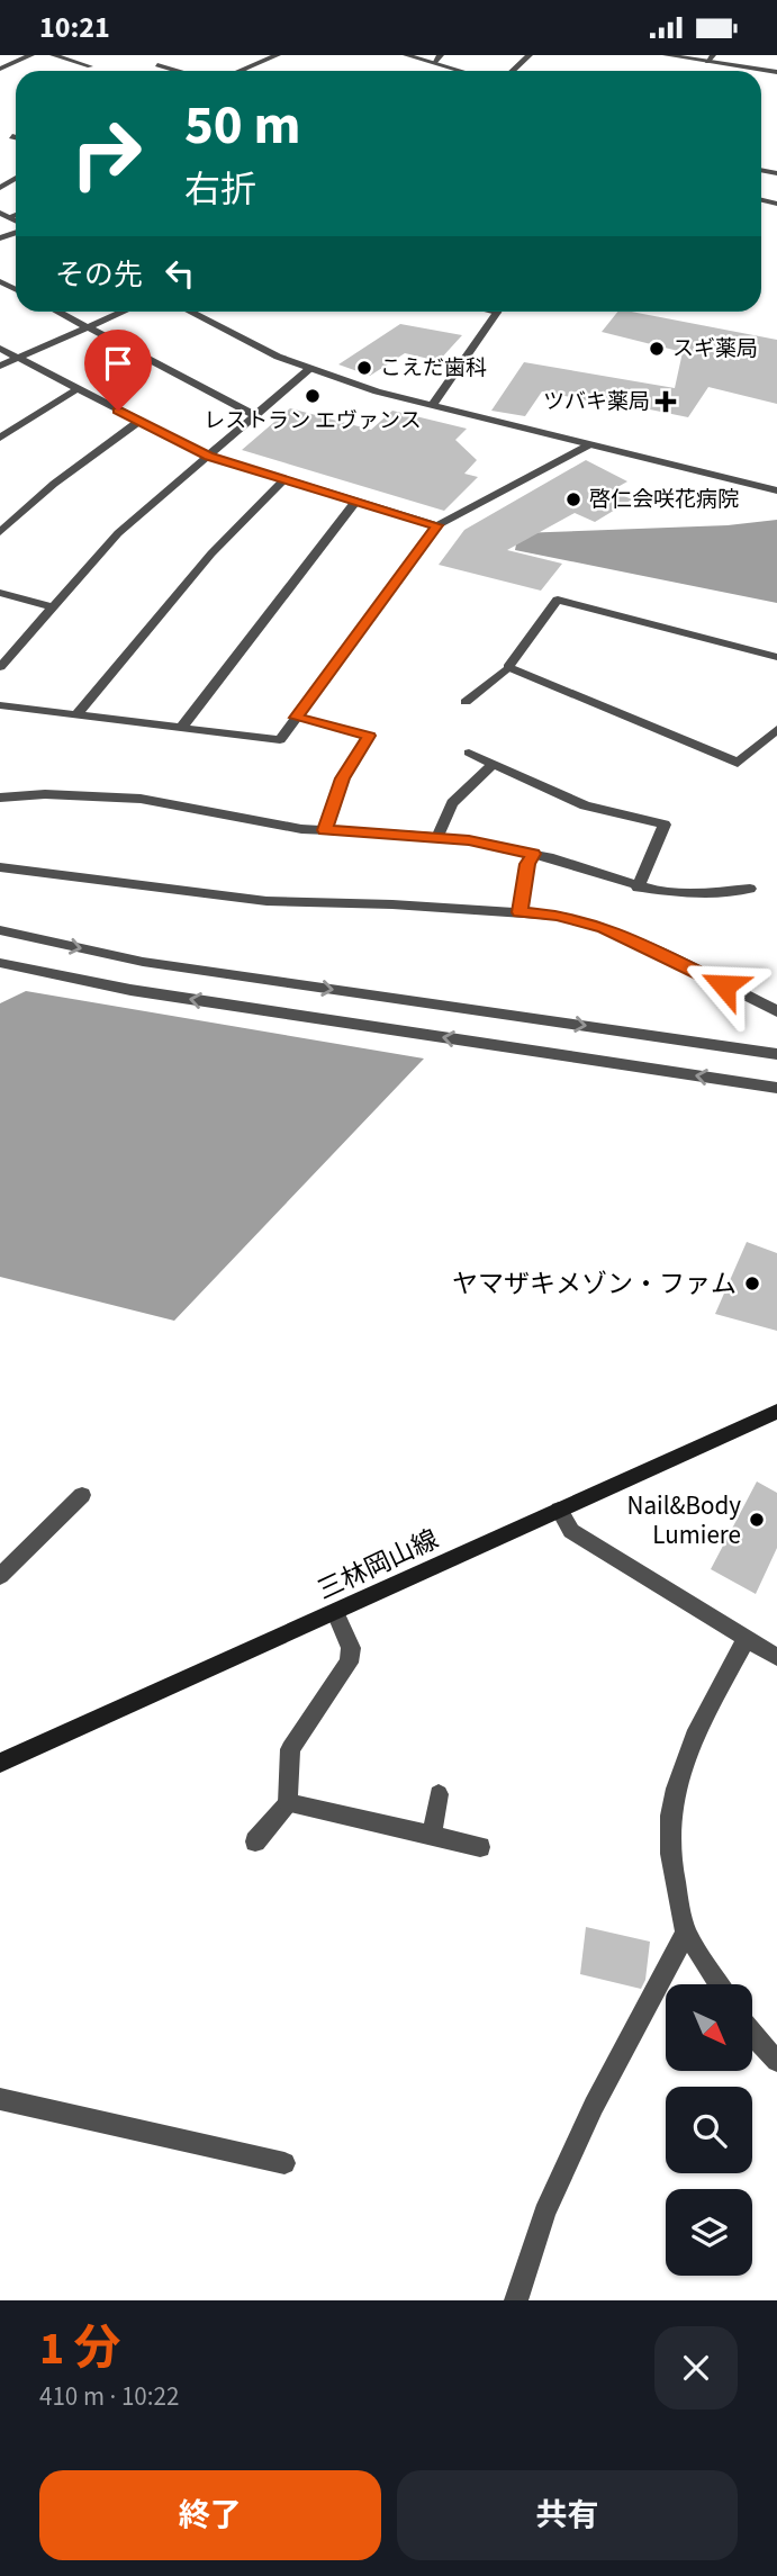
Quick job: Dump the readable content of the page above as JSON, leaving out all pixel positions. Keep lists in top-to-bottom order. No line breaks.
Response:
{"streets":{"main road":["三林岡山線"]},"places":{"other":["スギ薬局","こえだ歯科","レストラン エヴァンス","啓仁会咲花病院","ヤマザキメゾン・ファム","Nail&Body Lumiere"],"health":["ツバキ薬局"]},"north":"bottom right","page":{"status":"10:21","turn":["50 m","右折"],"then":"その先","heading":["1 分","410 m · 10:22"],"buttons":["終了","共有"]}}
